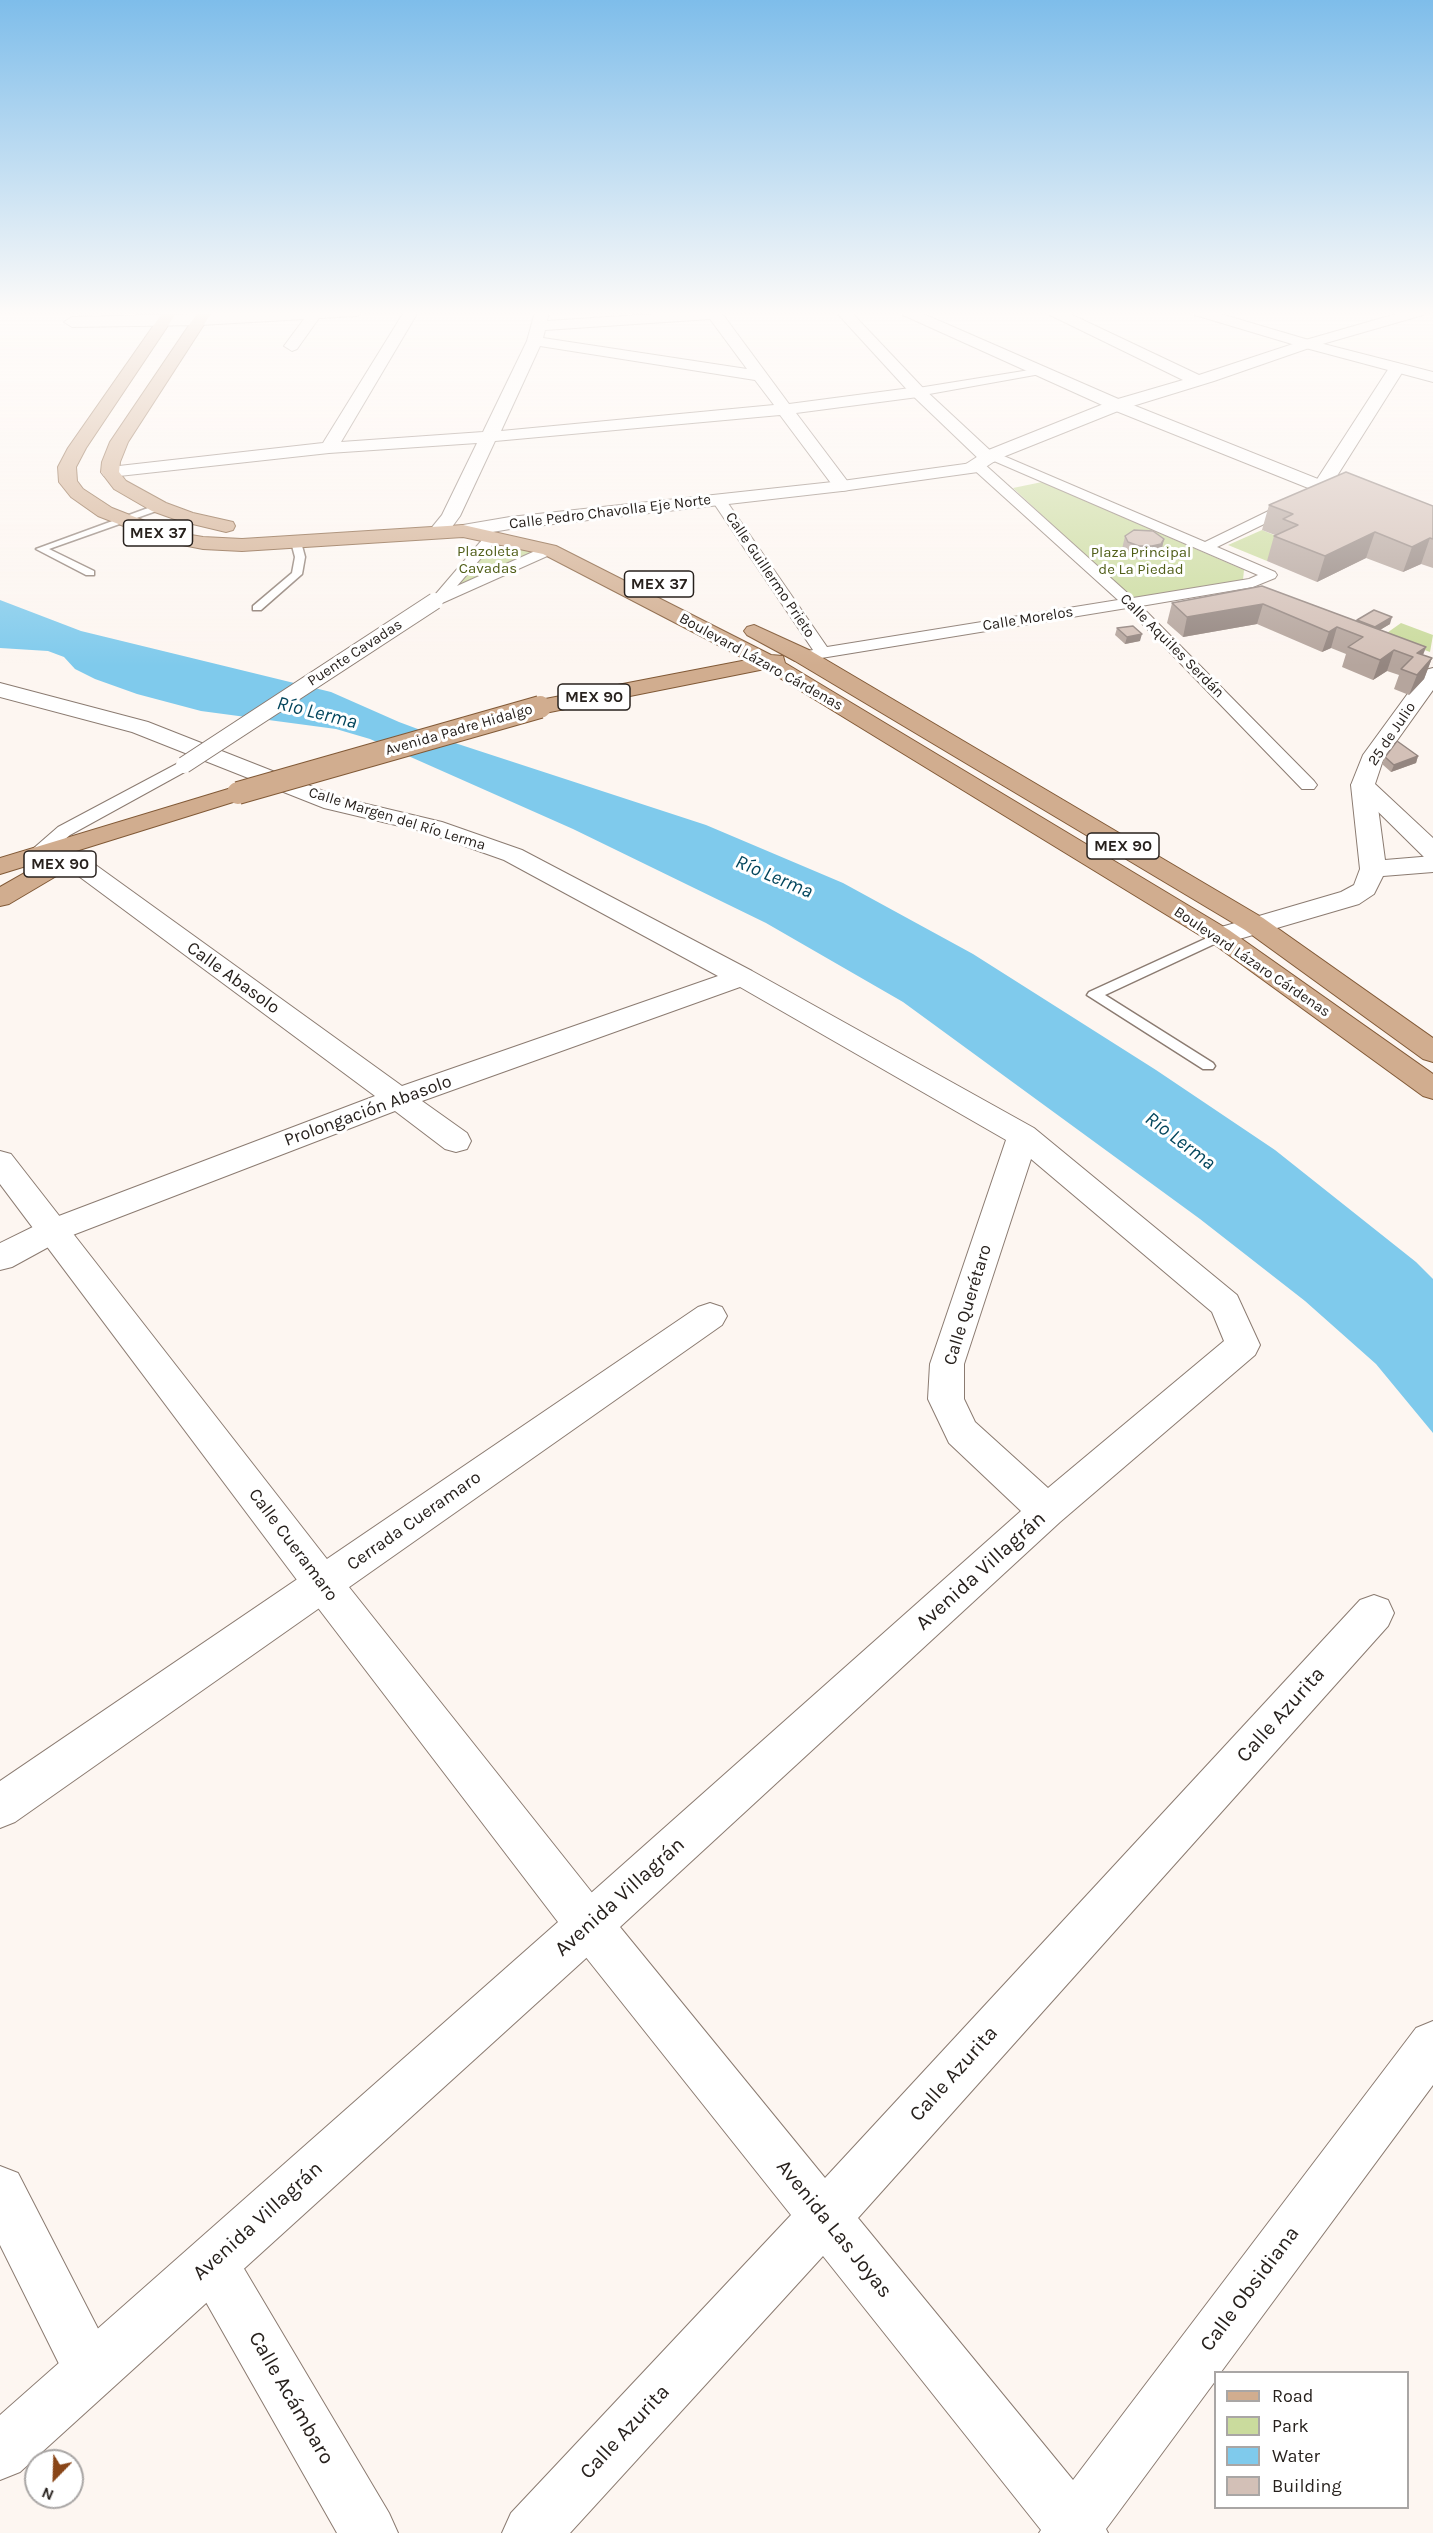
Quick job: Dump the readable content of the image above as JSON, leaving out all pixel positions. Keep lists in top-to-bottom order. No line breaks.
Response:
{"streets":{"main road":["MEX 37","Boulevard Lázaro Cárdenas","MEX 90","Avenida Padre Hidalgo"],"street":["Calle Pedro Chavolla Eje Norte","Calle Guillermo Prieto","Calle Morelos","Calle Aquiles Serdán","Puente Cavadas","25 de Julio","Calle Margen del Río Lerma","Calle Abasolo","Prolongación Abasolo","Calle Querétaro","Cerrada Cueramaro","Calle Cueramaro","Avenida Villagrán","Calle Azurita","Avenida Las Joyas","Calle Obsidiana","Calle Acámbaro"]},"crossings":[["Calle Pedro Chavolla Eje Norte","MEX 37"],["Calle Pedro Chavolla Eje Norte","Calle Guillermo Prieto"],["Calle Pedro Chavolla Eje Norte","Calle Aquiles Serdán"],["Calle Pedro Chavolla Eje Norte","Boulevard Lázaro Cárdenas"],["Calle Guillermo Prieto","Calle Morelos"],["Calle Guillermo Prieto","Boulevard Lázaro Cárdenas"],["Calle Guillermo Prieto","Avenida Padre Hidalgo"],["Calle Morelos","Calle Aquiles Serdán"],["Calle Morelos","Boulevard Lázaro Cárdenas"],["Calle Morelos","Avenida Padre Hidalgo"],["Puente Cavadas","Avenida Padre Hidalgo"],["Boulevard Lázaro Cárdenas","MEX 90"],["Boulevard Lázaro Cárdenas","Avenida Padre Hidalgo"],["MEX 90","Avenida Padre Hidalgo"],["Avenida Padre Hidalgo","Calle Abasolo"],["Calle Margen del Río Lerma","Prolongación Abasolo"],["Calle Abasolo","Prolongación Abasolo"],["Prolongación Abasolo","Calle Cueramaro"],["Calle Querétaro","Avenida Villagrán"],["Cerrada Cueramaro","Calle Cueramaro"],["Calle Cueramaro","Avenida Villagrán"],["Calle Cueramaro","Avenida Las Joyas"],["Avenida Villagrán","Avenida Las Joyas"],["Avenida Villagrán","Calle Acámbaro"],["Calle Azurita","Avenida Las Joyas"],["Avenida Las Joyas","Calle Obsidiana"]],"water":["Río Lerma"],"parks":["Plazoleta Cavadas","Plaza Principal de La Piedad"],"legend":["Road","Park","Water","Building"],"north":"bottom left"}
